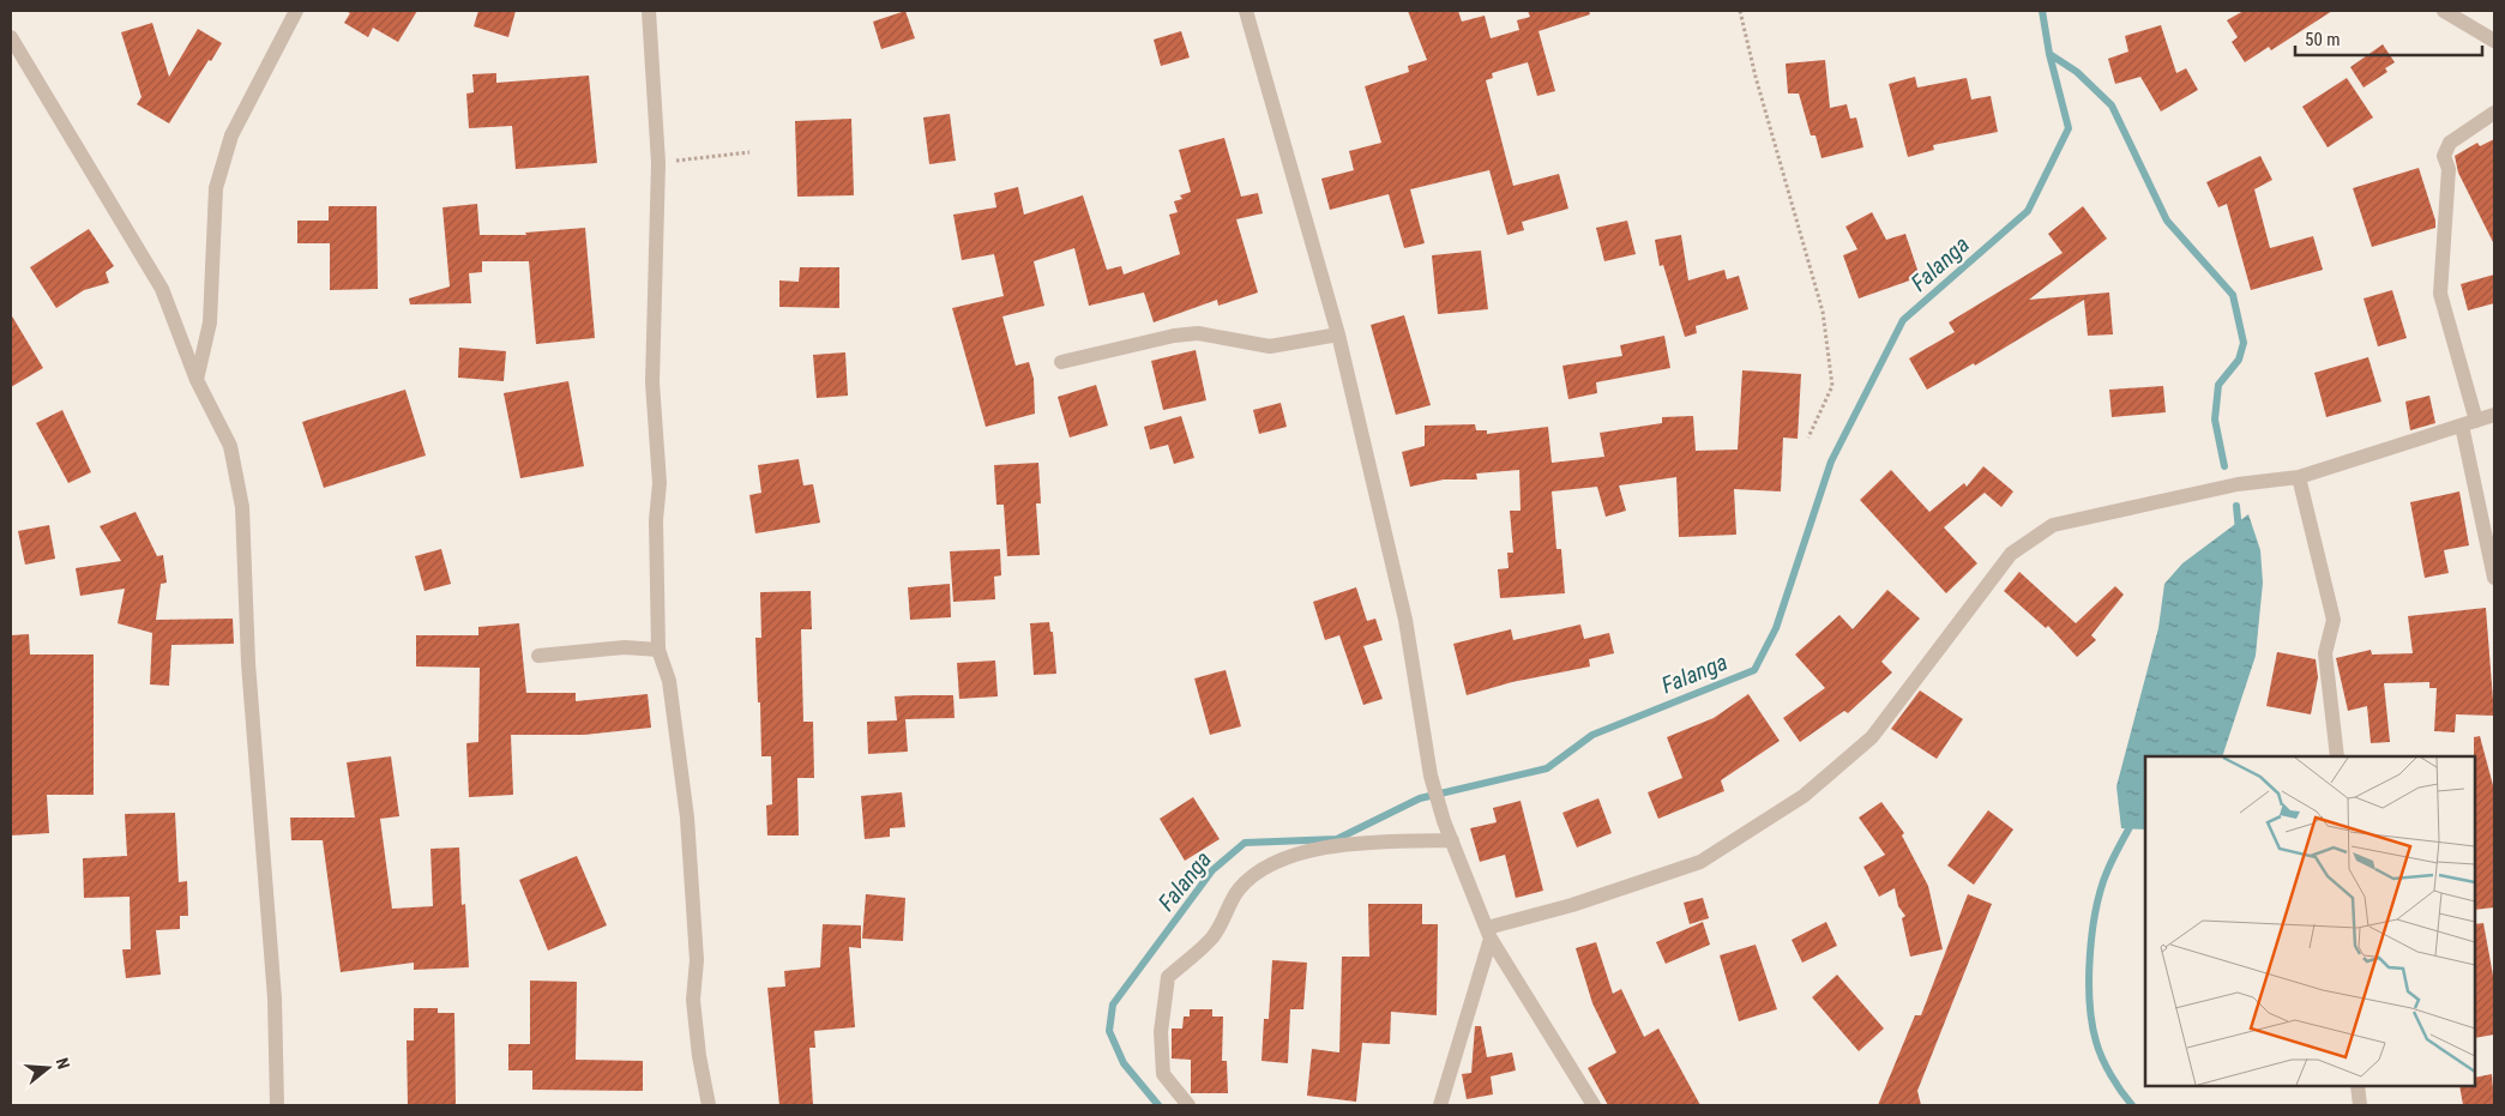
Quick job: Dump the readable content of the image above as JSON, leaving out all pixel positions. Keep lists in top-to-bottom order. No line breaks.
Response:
{"water":["Falanga"],"scale_bar":"50 m","north":"right"}
